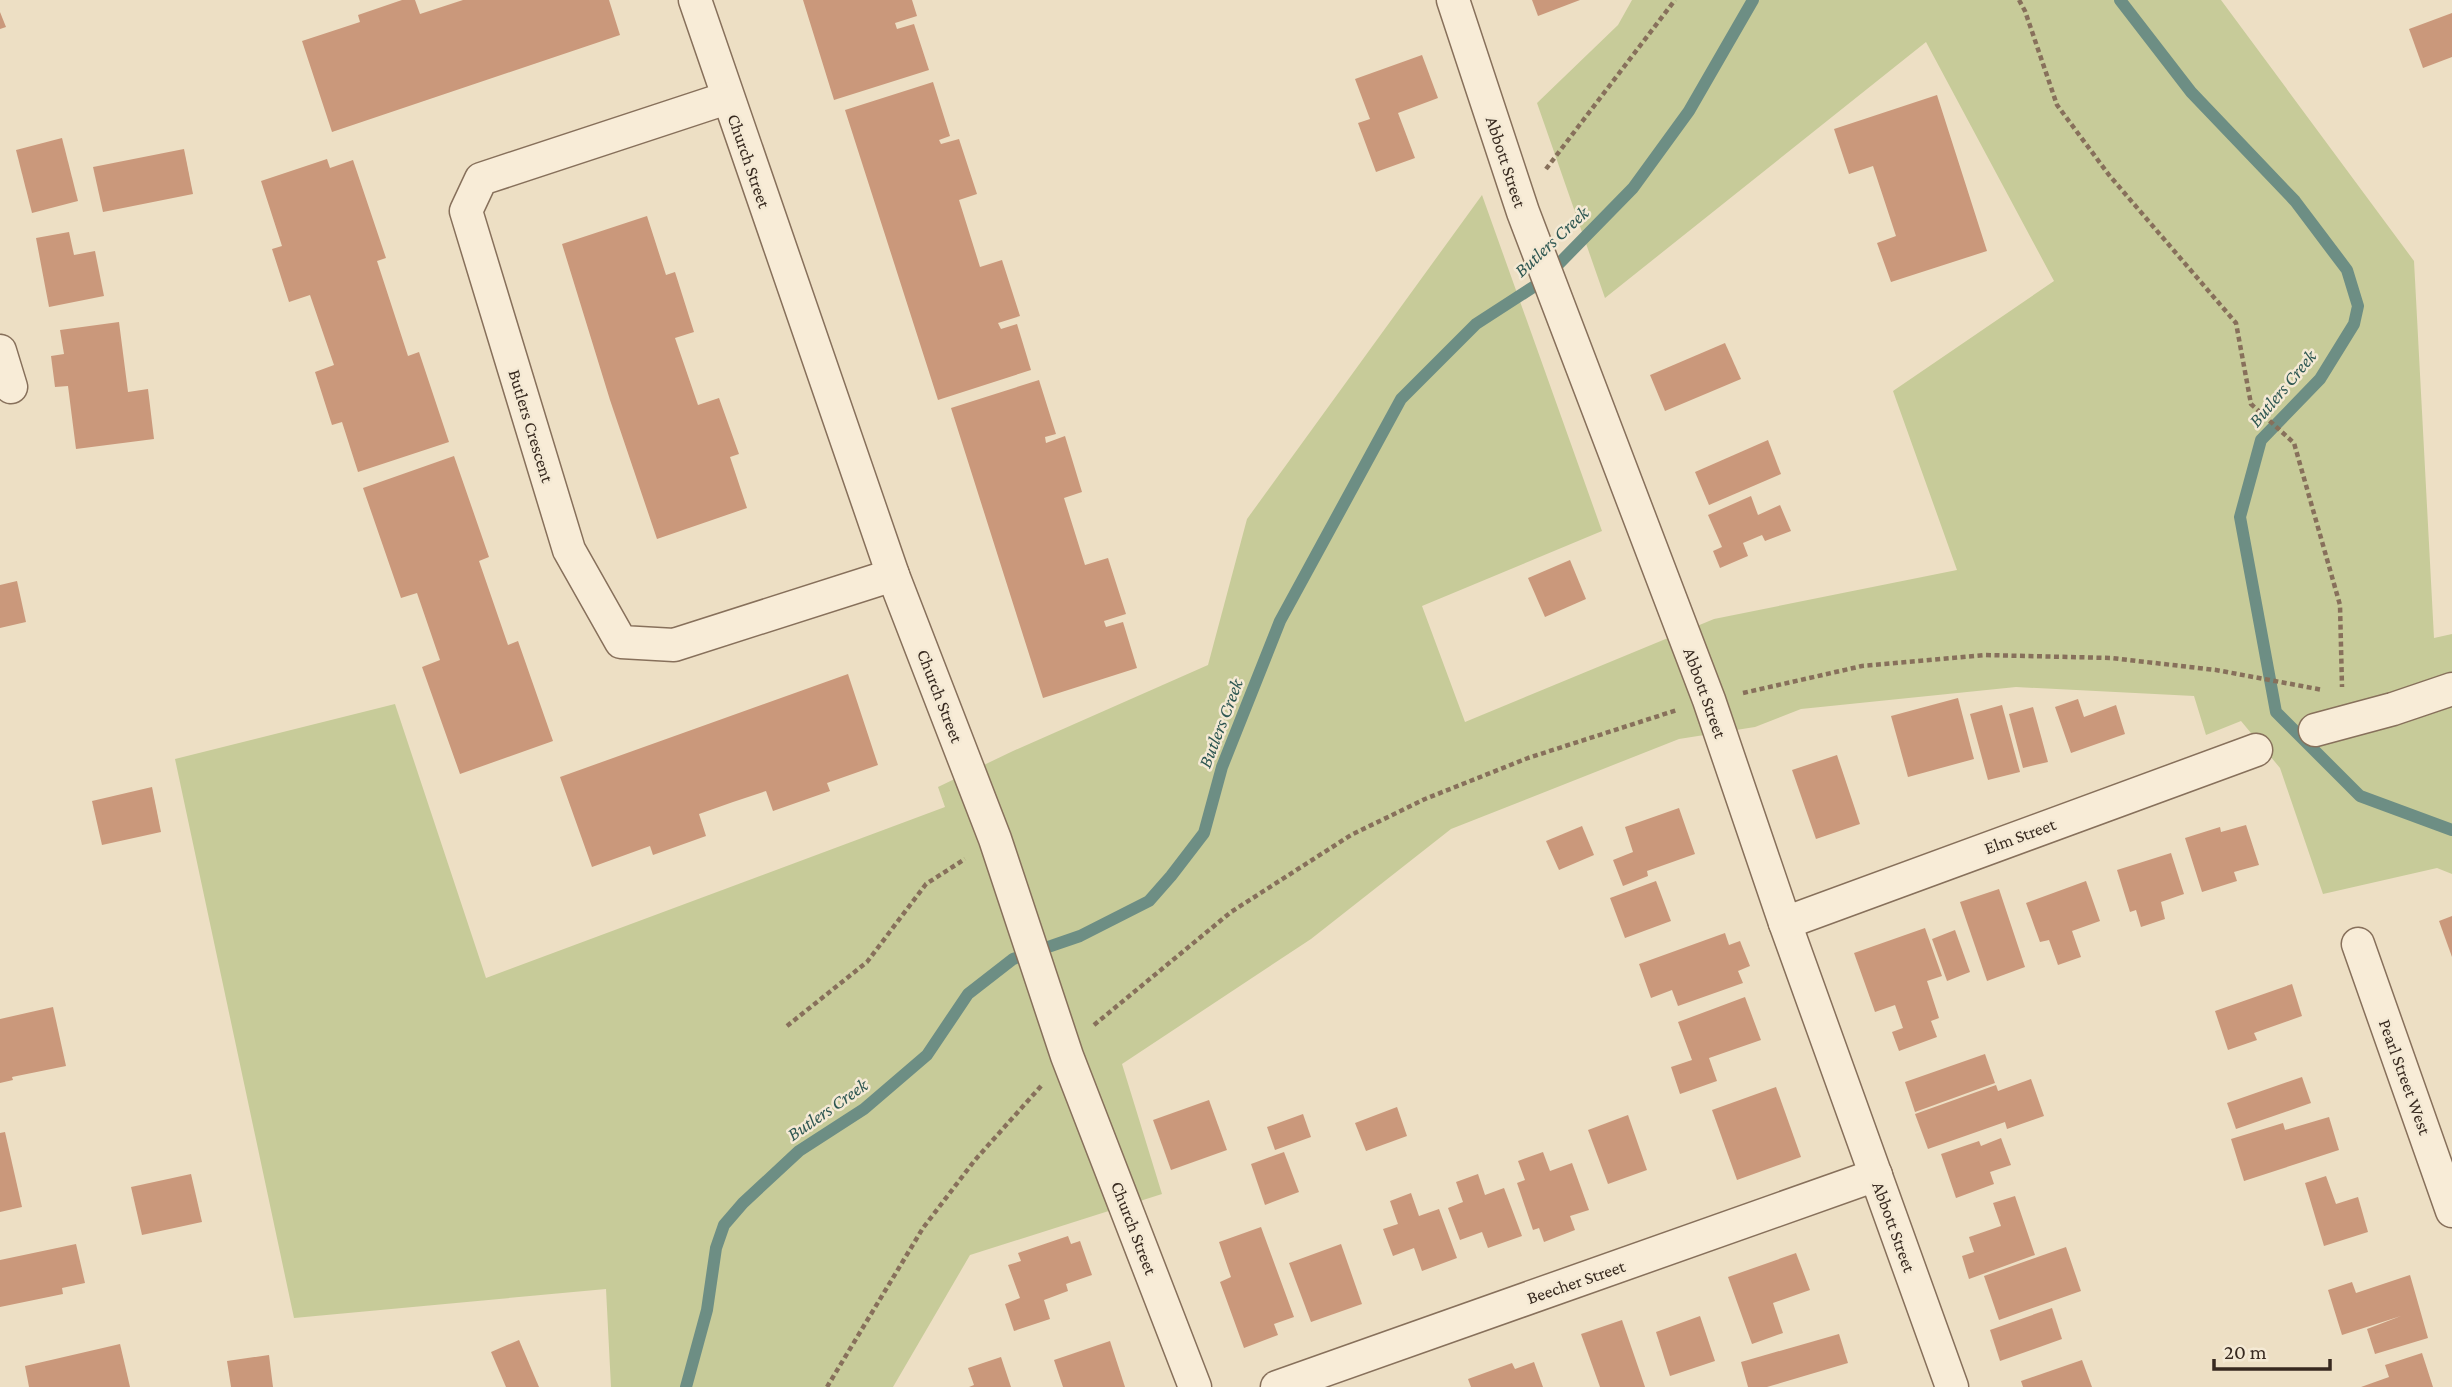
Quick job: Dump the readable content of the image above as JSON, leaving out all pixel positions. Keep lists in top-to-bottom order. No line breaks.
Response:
{"streets":{"street":["Church Street","Abbott Street","Butlers Crescent","Elm Street","Pearl Street West","Beecher Street"]},"crossings":[["Church Street","Butlers Crescent"],["Abbott Street","Elm Street"],["Abbott Street","Beecher Street"]],"water":["Butlers Creek"],"scale_bar":"20 m"}
